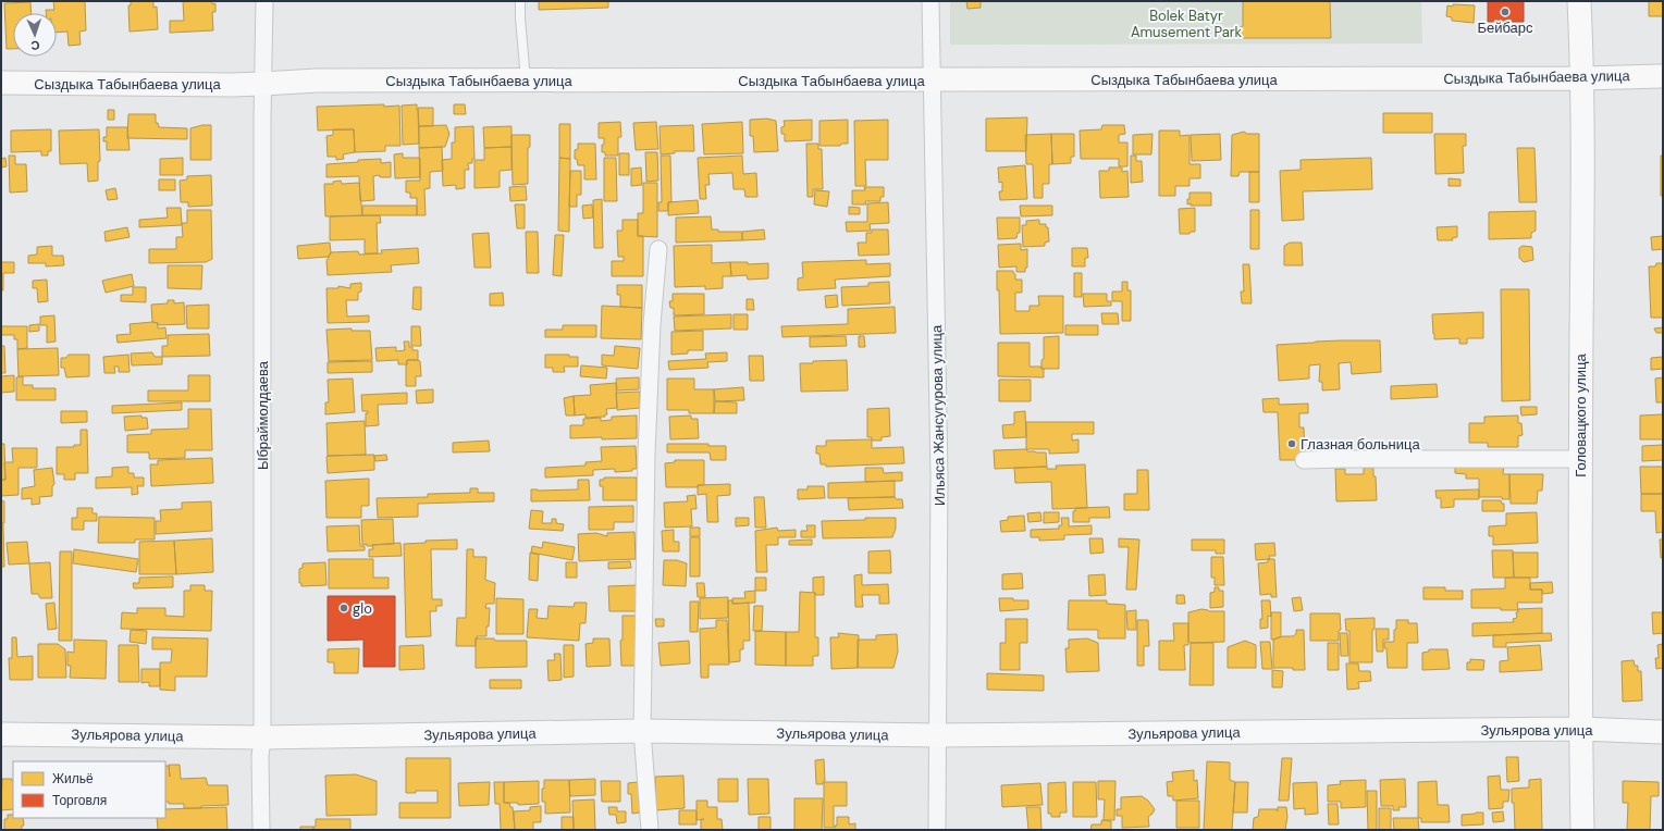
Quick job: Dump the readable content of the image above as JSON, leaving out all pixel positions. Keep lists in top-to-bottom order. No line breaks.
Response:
{"streets":{"street":["Сыздыка Табынбаева улица","Ыбраймолдаева","Ильяса Жансугурова улица","Головацкого улица","Зульярова улица"]},"crossings":[["Сыздыка Табынбаева улица","Ыбраймолдаева"],["Сыздыка Табынбаева улица","Ильяса Жансугурова улица"],["Сыздыка Табынбаева улица","Головацкого улица"],["Ыбраймолдаева","Зульярова улица"],["Ильяса Жансугурова улица","Зульярова улица"],["Головацкого улица","Зульярова улица"]],"parks":["Bolek Batyr Amusement Park"],"places":["Бейбарс","Глазная больница","glo"],"legend":["Жильё","Торговля"],"north":"bottom"}
